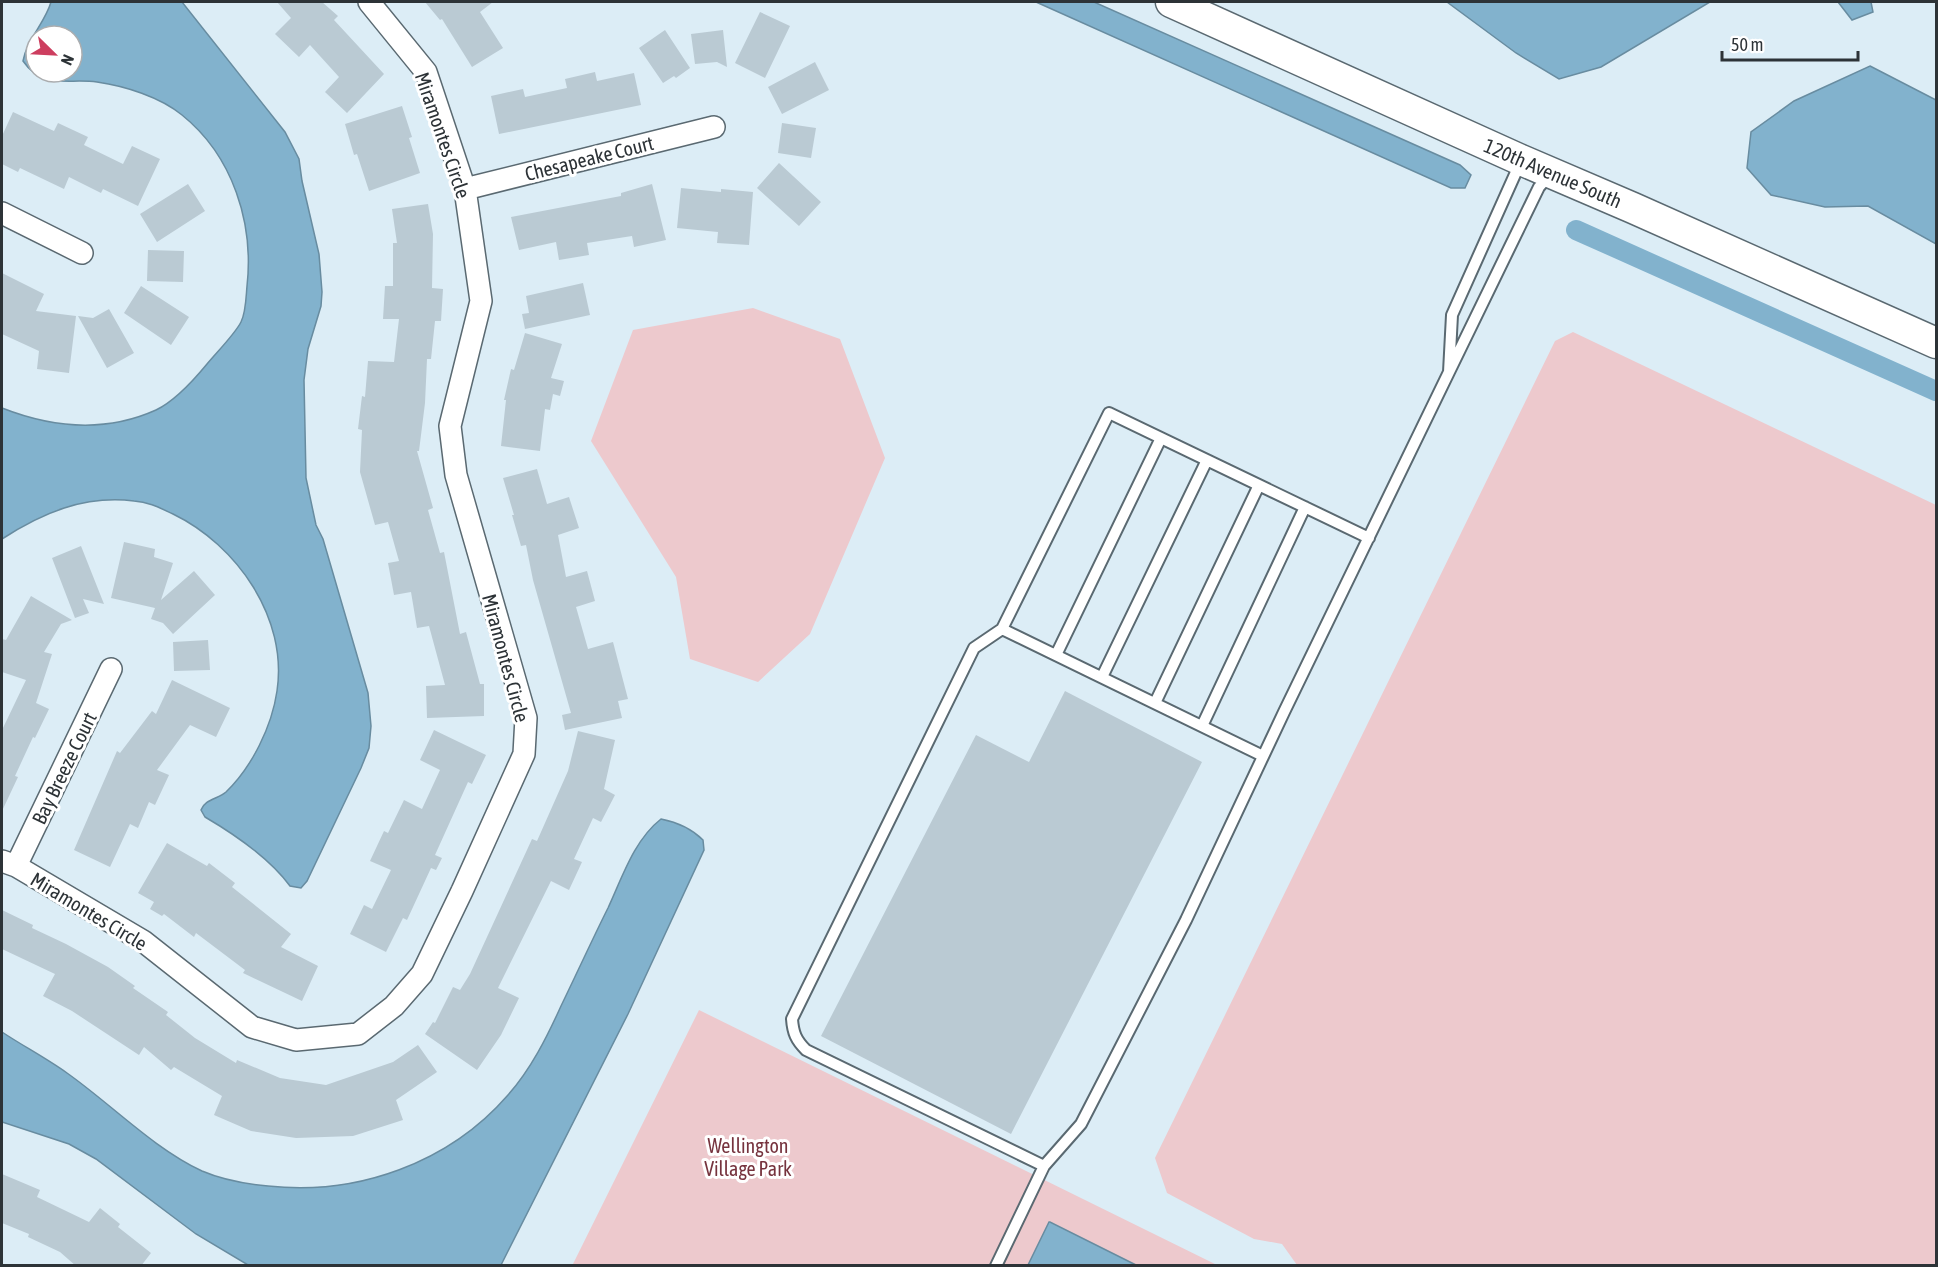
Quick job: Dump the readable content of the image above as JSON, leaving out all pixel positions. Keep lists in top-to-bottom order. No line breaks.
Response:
{"streets":{"street":["Miramontes Circle","Chesapeake Court","120th Avenue South","Bay Breeze Court"]},"crossings":[["Miramontes Circle","Chesapeake Court"],["Miramontes Circle","Bay Breeze Court"]],"parks":["Wellington Village Park"],"scale_bar":"50 m","north":"bottom right"}
